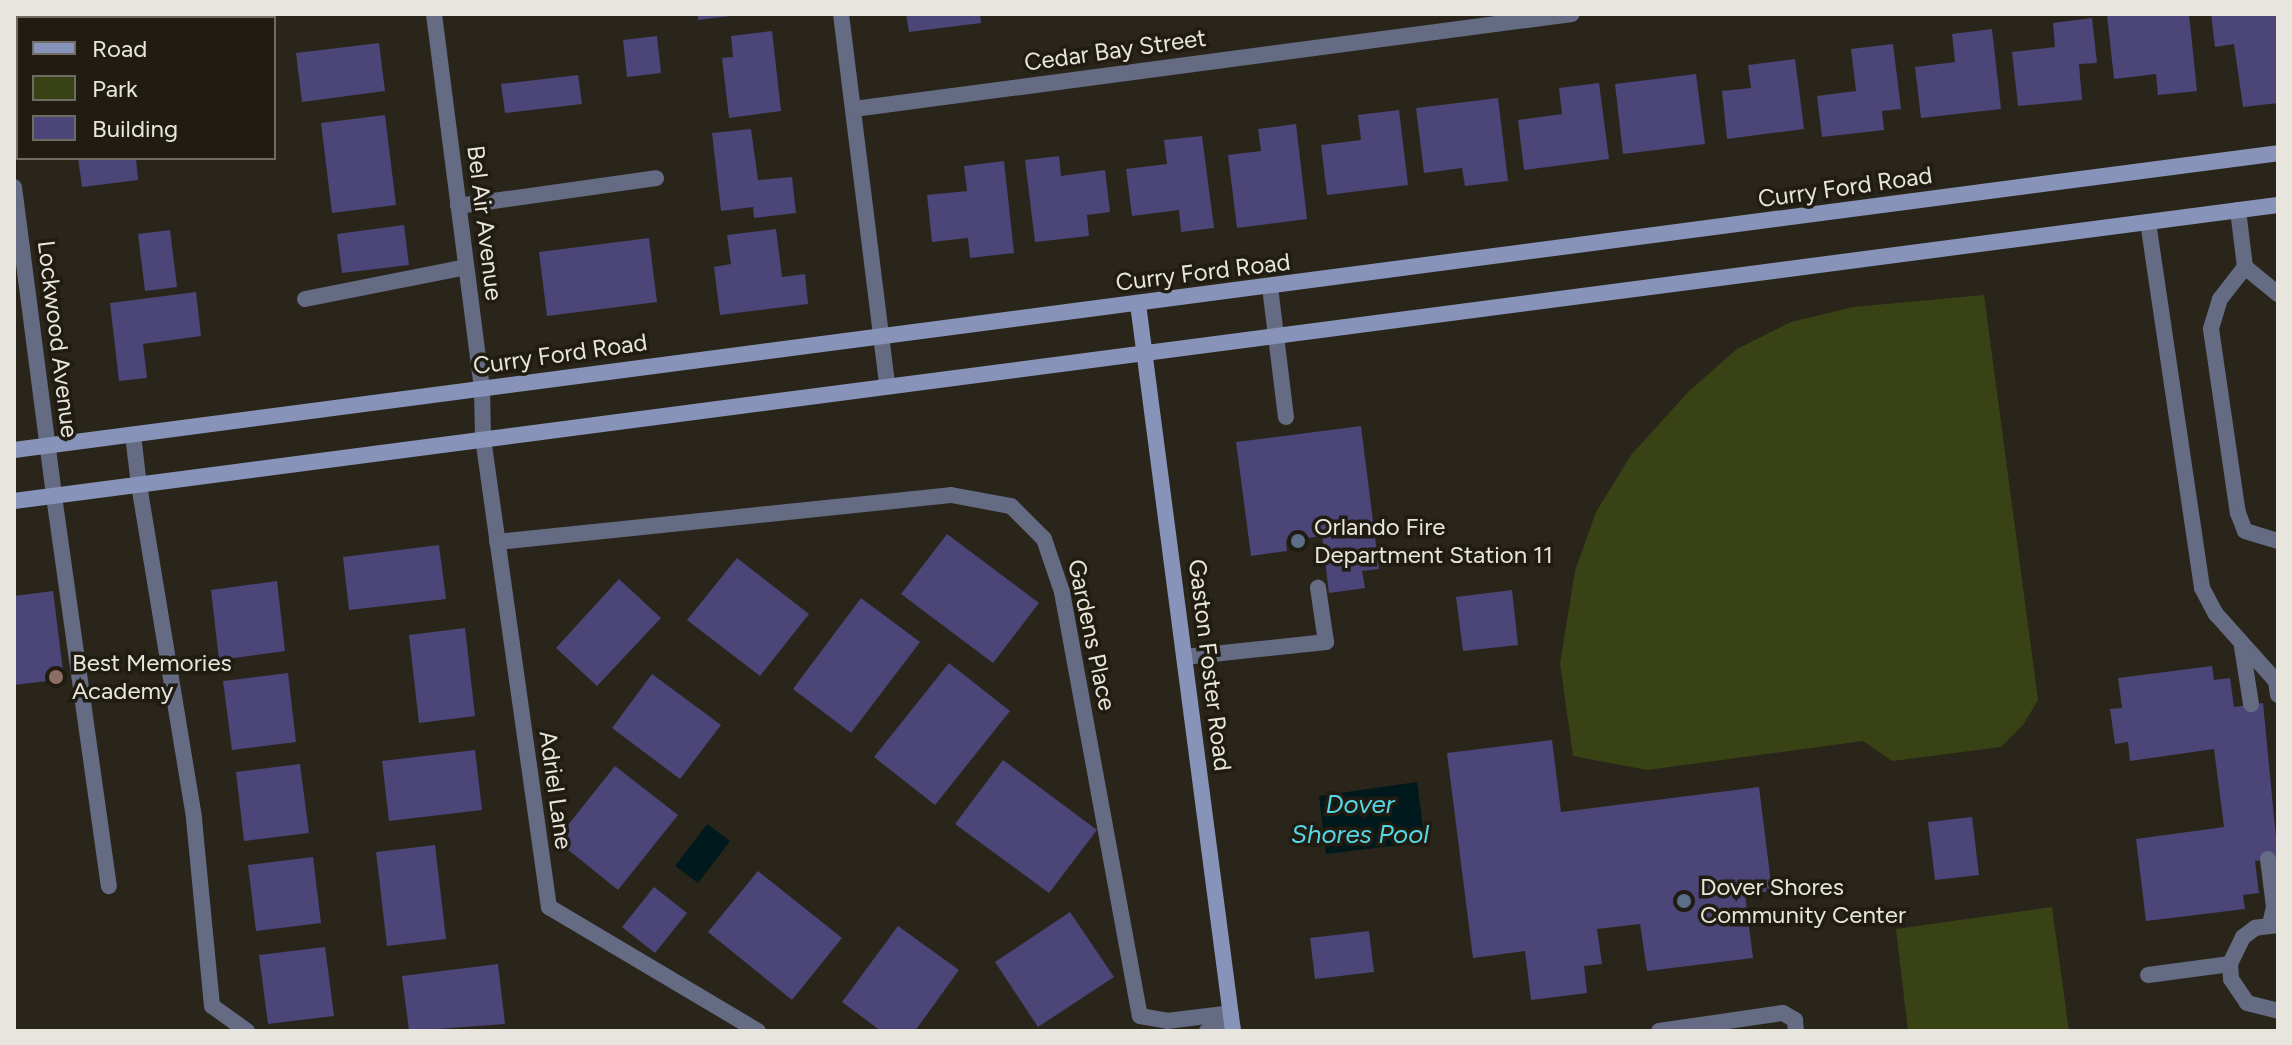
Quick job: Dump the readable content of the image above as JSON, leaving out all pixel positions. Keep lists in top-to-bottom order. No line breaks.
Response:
{"streets":{"main road":["Curry Ford Road","Gaston Foster Road"],"street":["Cedar Bay Street","Bel Air Avenue","Lockwood Avenue","Gardens Place","Adriel Lane"]},"crossings":[["Curry Ford Road","Bel Air Avenue"],["Curry Ford Road","Lockwood Avenue"],["Curry Ford Road","Gaston Foster Road"],["Bel Air Avenue","Adriel Lane"],["Gardens Place","Gaston Foster Road"],["Gardens Place","Adriel Lane"]],"water":["Dover Shores Pool"],"places":["Orlando Fire Department Station 11","Best Memories Academy","Dover Shores Community Center"],"legend":["Road","Park","Building"]}
